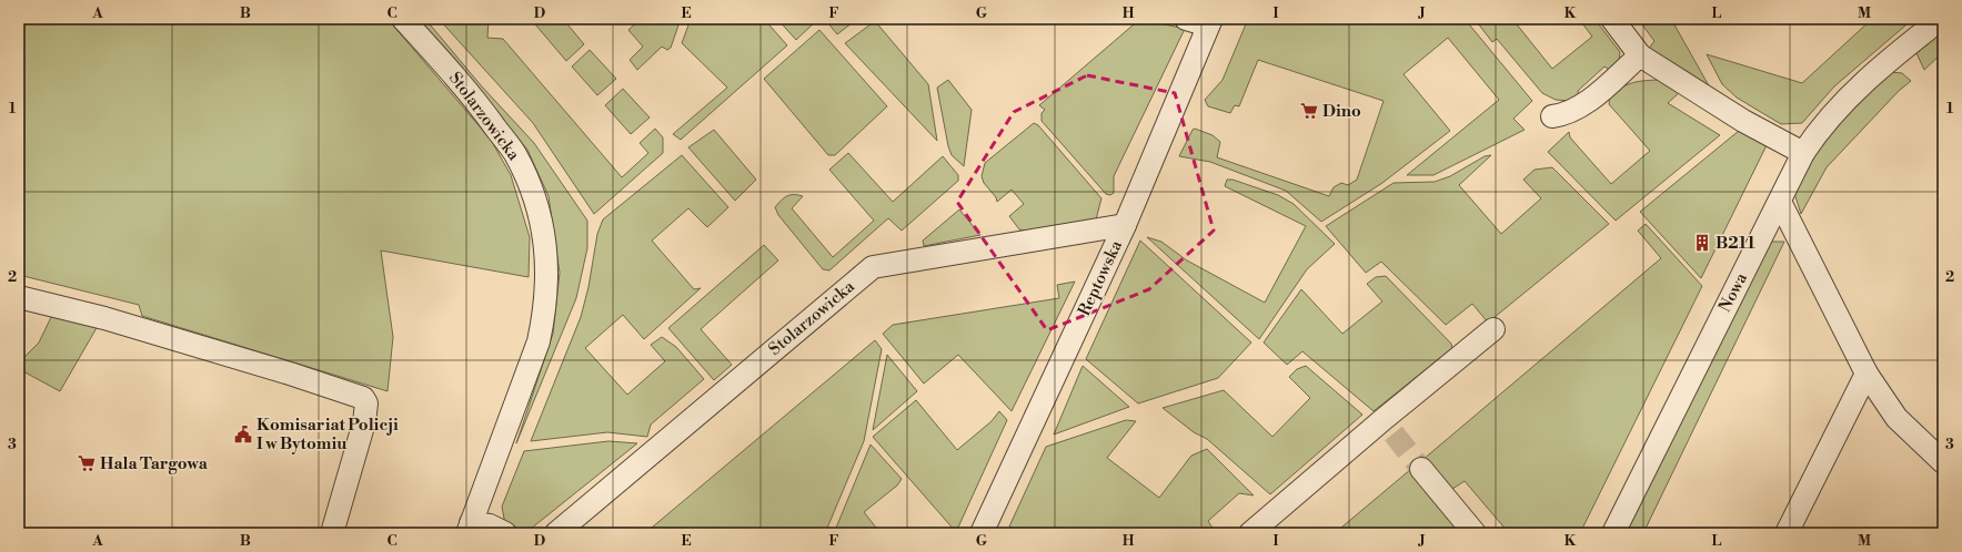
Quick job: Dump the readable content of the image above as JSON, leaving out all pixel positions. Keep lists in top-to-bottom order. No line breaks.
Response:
{"streets":{"street":["Stolarzowicka","Reptowska","Nowa"]},"crossings":[["Stolarzowicka","Reptowska"]],"places":{"supermarket":["Dino","Hala Targowa"],"building":["B211"],"public building":["Komisariat Policji I w Bytomiu"]},"grid":{"columns":["A","B","C","D","E","F","G","H","I","J","K","L","M"],"rows":["1","2","3"]}}
